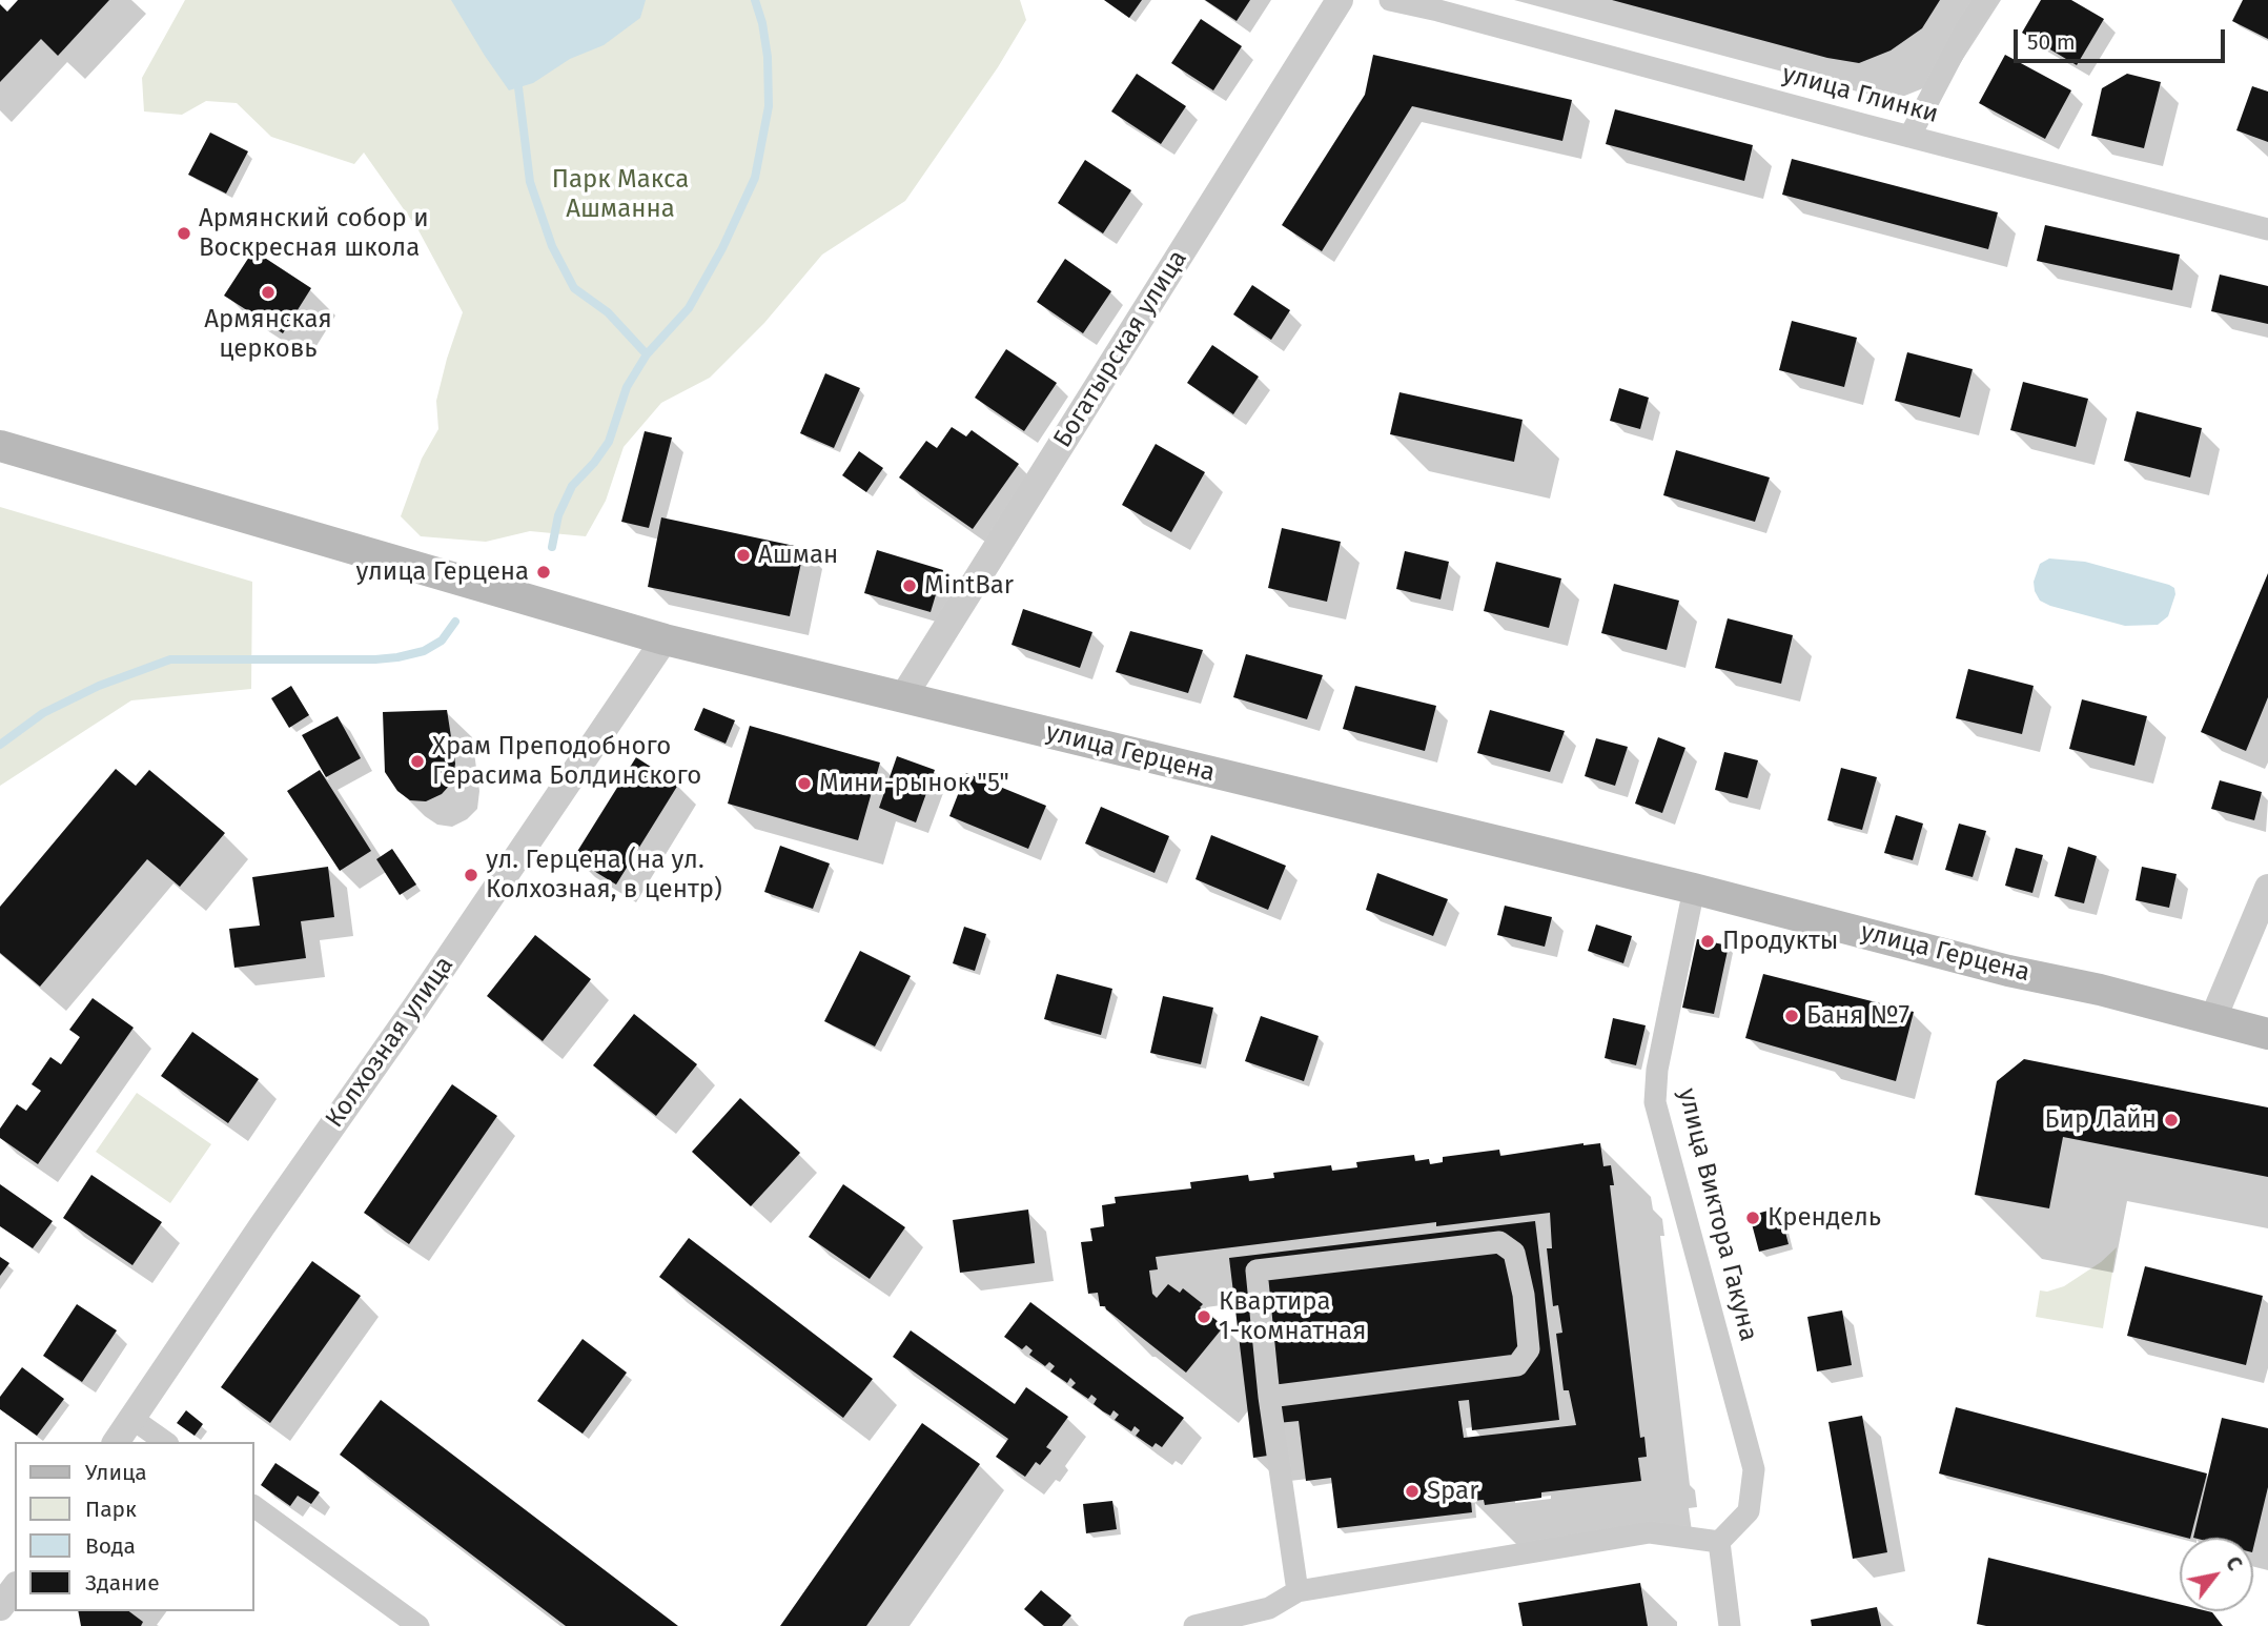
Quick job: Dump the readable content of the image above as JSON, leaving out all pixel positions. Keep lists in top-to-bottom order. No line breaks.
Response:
{"streets":{"main road":["улица Герцена"],"street":["улица Глинки","Богатырская улица","Колхозная улица","улица Виктора Гакуна"]},"crossings":[["Богатырская улица","улица Герцена"],["улица Герцена","Колхозная улица"],["улица Герцена","улица Виктора Гакуна"]],"parks":["Парк Макса Ашманна"],"places":["Армянский собор и Воскресная школа","Армянская церковь","Ашман","улица Герцена","MintBar","Храм Преподобного Герасима Болдинского","Мини-рынок \"5\"","ул. Герцена (на ул. Колхозная, в центр)","Продукты","Баня №7","Бир Лайн","Крендель","Квартира 1-комнатная","Spar"],"legend":["Улица","Парк","Вода","Здание"],"scale_bar":"50 m","north":"top right"}
